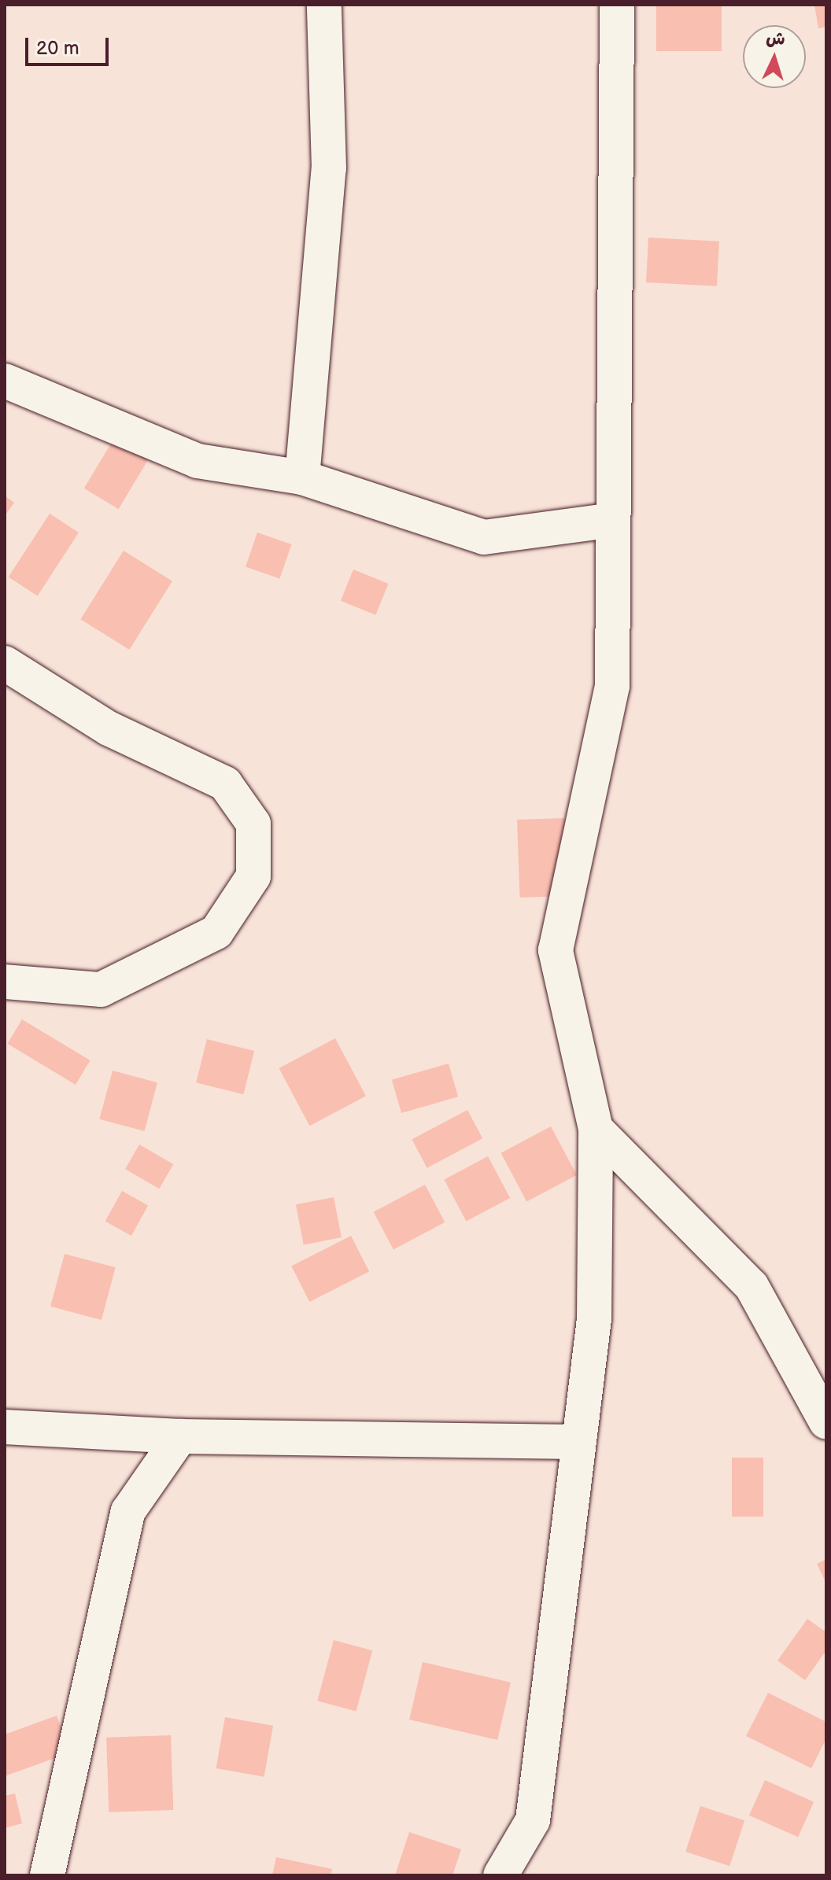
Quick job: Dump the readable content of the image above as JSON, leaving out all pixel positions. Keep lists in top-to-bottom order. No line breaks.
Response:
{"scale_bar":"20 m","north":"top"}
